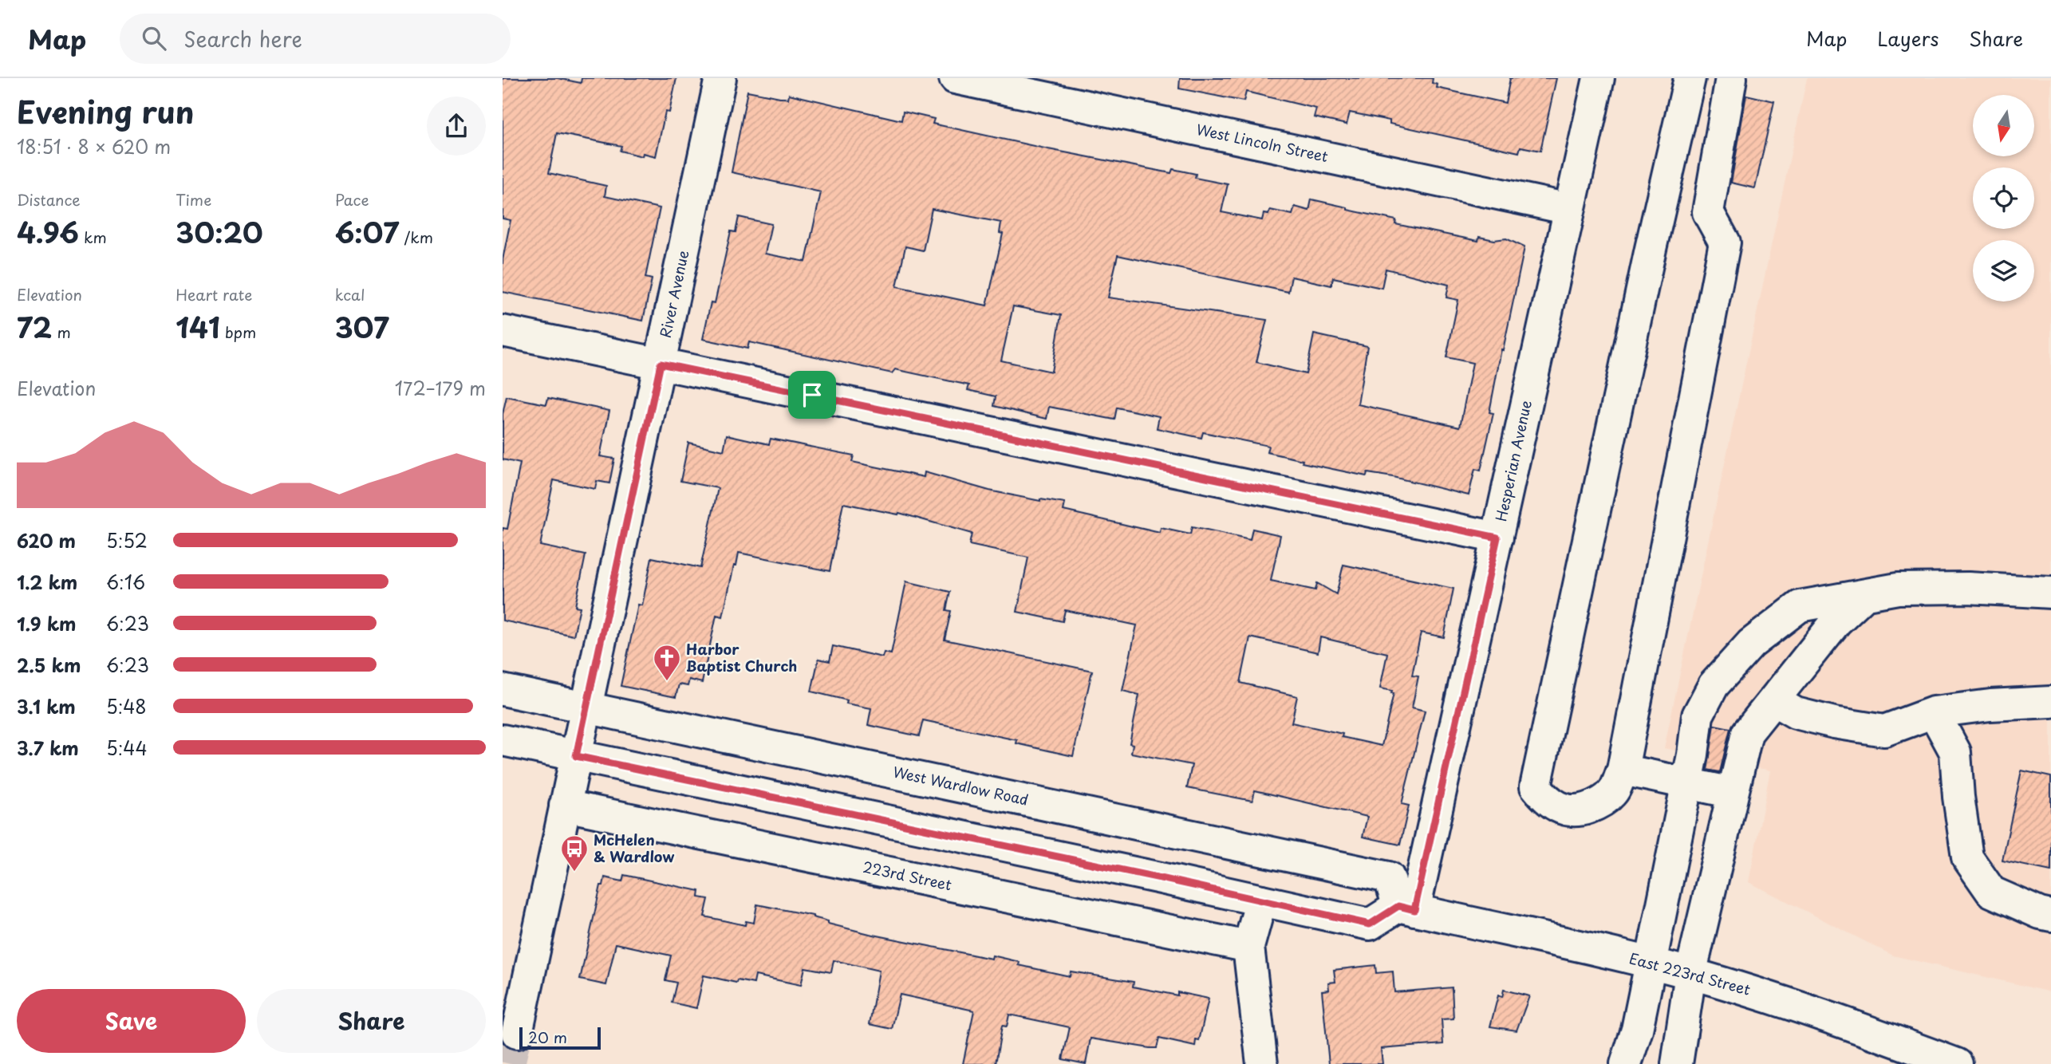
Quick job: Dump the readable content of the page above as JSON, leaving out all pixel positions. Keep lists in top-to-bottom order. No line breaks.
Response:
{"streets":{"main road":["West Lincoln Street","River Avenue","Hesperian Avenue","West Wardlow Road","223rd Street","East 223rd Street"]},"crossings":[["West Lincoln Street","Hesperian Avenue"],["River Avenue","West Wardlow Road"],["River Avenue","223rd Street"],["Hesperian Avenue","West Wardlow Road"],["Hesperian Avenue","East 223rd Street"],["West Wardlow Road","East 223rd Street"]],"places":{"church":["Harbor Baptist Church"],"bus stop":["McHelen & Wardlow"]},"scale_bar":"20 m","north":"bottom","page":{"header":"Map","search":"Search here","nav":["Map","Layers","Share"],"heading":["Evening run","18:51 · 8 × 620 m"],"stats":[["Distance","4.96 km"],["Time","30:20"],["Pace","6:07 /km"],["Elevation","72 m"],["Heart rate","141 bpm"],["kcal","307"]],"chart":["Elevation","172–179 m"],"list":[{"name":"620 m","note":"5:52"},{"name":"1.2 km","note":"6:16"},{"name":"1.9 km","note":"6:23"},{"name":"2.5 km","note":"6:23"},{"name":"3.1 km","note":"5:48"},{"name":"3.7 km","note":"5:44"}],"buttons":["Save","Share"],"scale":"20 m"}}
